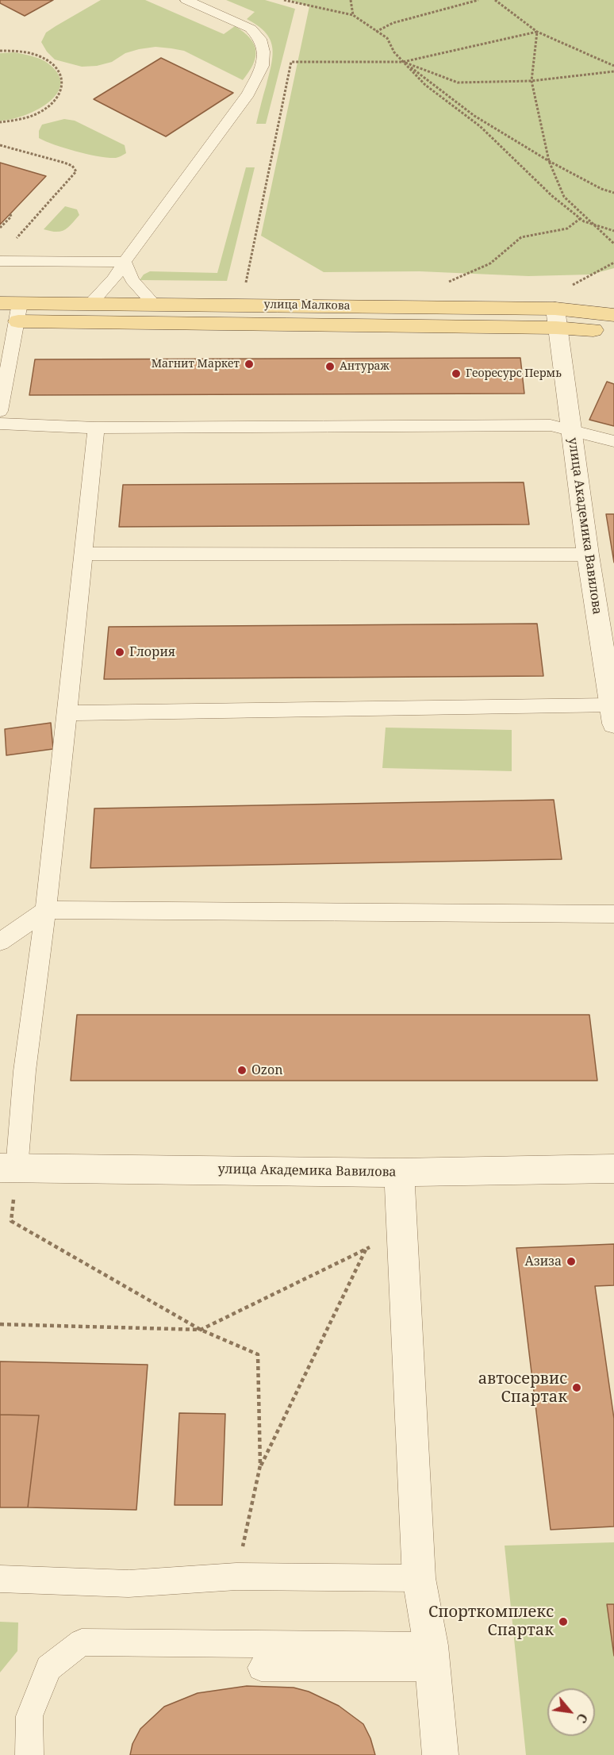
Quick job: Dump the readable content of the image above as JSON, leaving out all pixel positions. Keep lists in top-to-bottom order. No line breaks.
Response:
{"streets":{"main road":["улица Малкова"],"street":["улица Академика Вавилова"]},"crossings":[["улица Малкова","улица Академика Вавилова"]],"places":["Магнит Маркет","Антураж","Георесурс Пермь","Глория","Ozon","Азиза","автосервис Спартак","Спорткомплекс Спартак"],"north":"bottom right"}
